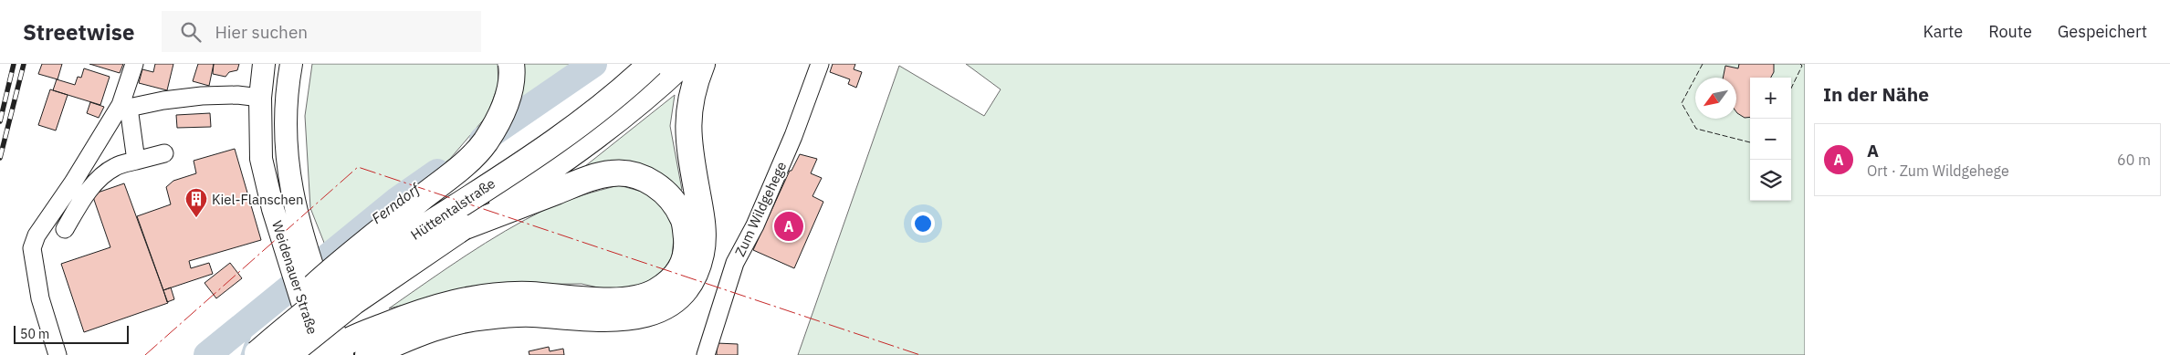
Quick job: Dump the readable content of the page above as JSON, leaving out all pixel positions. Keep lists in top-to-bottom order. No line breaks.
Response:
{"streets":{"highway":["Hüttentalstraße"],"main road":["Weidenauer Straße"],"street":["Zum Wildgehege"]},"water":["Ferndorf"],"places":{"building":["Kiel-Flanschen"]},"scale_bar":"50 m","north":"bottom left","page":{"header":"Streetwise","search":"Hier suchen","nav":["Karte","Route","Gespeichert"],"heading":"In der Nähe","map_buttons":["+","−"],"list":[{"mark":"A","name":"A","note":"Ort · Zum Wildgehege","value":"60 m"}],"pins":"A","scale":"50 m"}}
